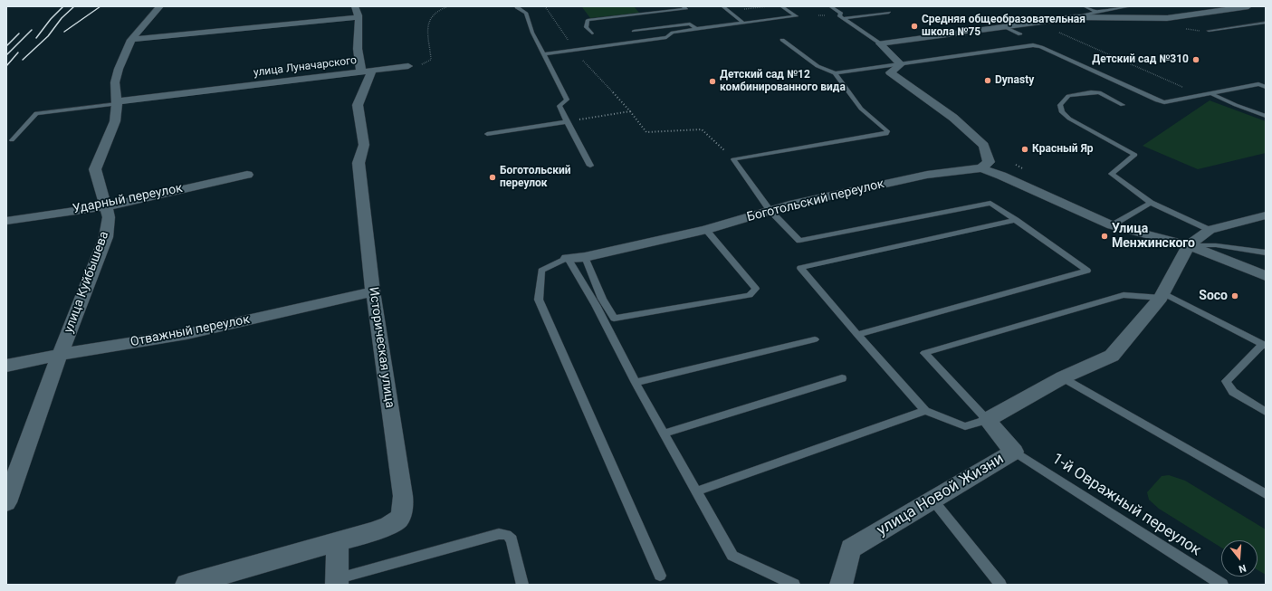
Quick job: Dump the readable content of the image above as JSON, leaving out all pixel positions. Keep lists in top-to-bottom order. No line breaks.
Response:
{"streets":{"street":["улица Луначарского","Ударный переулок","Боготольский переулок","улица Куйбышева","Отважный переулок","Историческая улица","улица Новой Жизни"],"lane":["1-й Овражный переулок"]},"crossings":[["улица Луначарского","улица Куйбышева"],["улица Луначарского","Историческая улица"],["Ударный переулок","улица Куйбышева"],["улица Куйбышева","Отважный переулок"],["Отважный переулок","Историческая улица"],["улица Новой Жизни","1-й Овражный переулок"]],"places":["Средняя общеобразовательная школа №75","Детский сад №310","Dynasty","Детский сад №12 комбинированного вида","Красный Яр","Боготольский переулок","Улица Менжинского","Soco"],"north":"bottom"}
